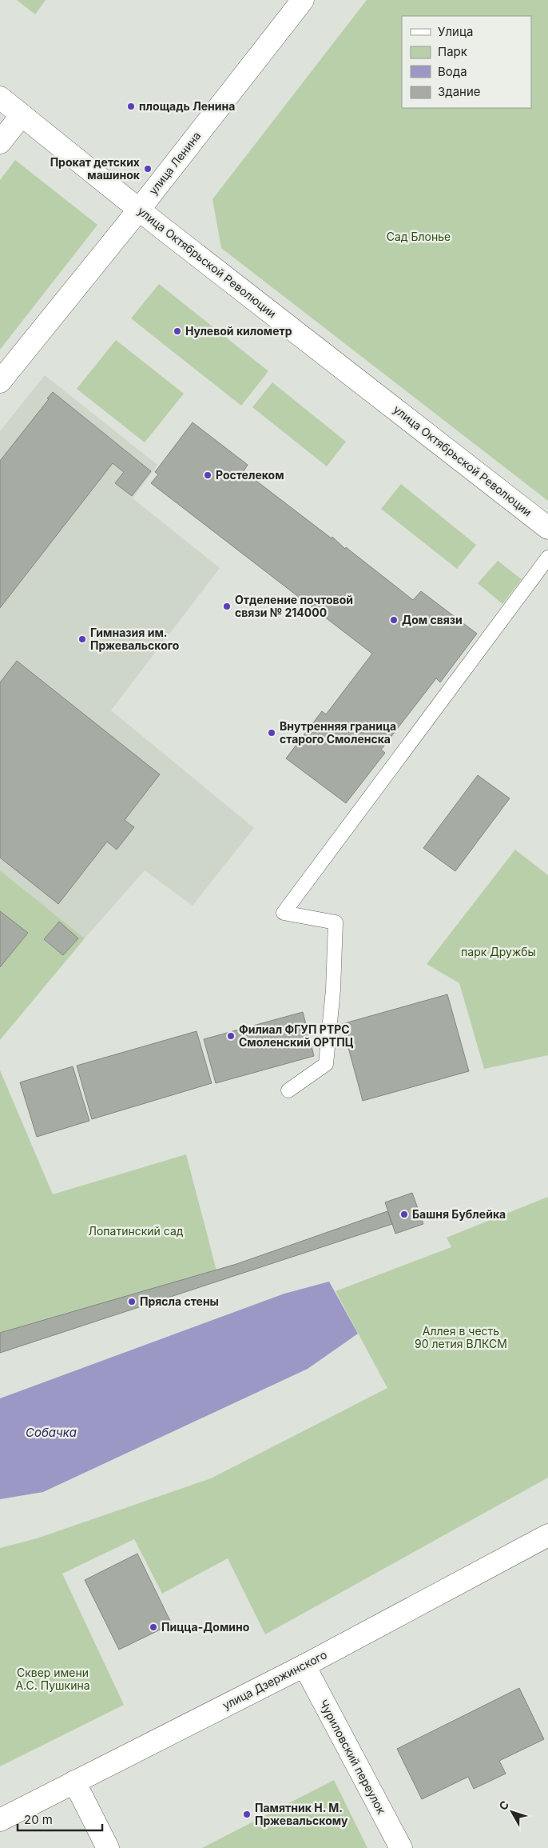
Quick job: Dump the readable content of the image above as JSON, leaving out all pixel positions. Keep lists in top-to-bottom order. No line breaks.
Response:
{"streets":{"street":["улица Ленина","улица Октябрьской Революции","улица Дзержинского","Чуриловский переулок"]},"crossings":[["улица Ленина","улица Октябрьской Революции"],["улица Дзержинского","Чуриловский переулок"]],"water":["Собачка"],"parks":["Сад Блонье","парк Дружбы","Лопатинский сад","Аллея в честь 90 летия ВЛКСМ","Cквер имени А.С. Пушкина"],"places":["площадь Ленина","Прокат детских машинок","Нулевой километр","Ростелеком","Отделение почтовой связи № 214000","Дом связи","Гимназия им. Пржевальского","Внутренняя граница старого Смоленска","Филиал ФГУП РТРС Смоленский ОРТПЦ","Башня Бублейка","Прясла стены","Пицца-Домино","Памятник Н. М. Пржевальскому"],"legend":["Улица","Парк","Вода","Здание"],"scale_bar":"20 m","north":"top left"}
